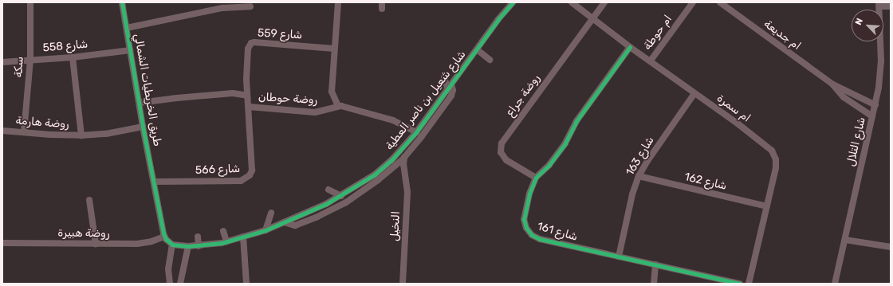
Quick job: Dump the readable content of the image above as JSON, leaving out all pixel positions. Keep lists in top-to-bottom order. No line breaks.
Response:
{"streets":{"street":["ام حوطة","شارع 559","ام جديعة","شارع 558","سكة","طريق الخريطيات الشمالي","روضة جراع","روضة حوطان","شارع شعيل بن ناصر العطية","ام سمرة","روضة هارمة","شارع التلال","شارع 163","شارع 566","شارع 162","النخيل","شارع 161","روضة هبيرة"]},"crossings":[["ام حوطة","ام سمرة"],["شارع 559","روضة حوطان"],["شارع 559","شارع 566"],["ام جديعة","شارع التلال"],["شارع 558","سكة"],["شارع 558","طريق الخريطيات الشمالي"],["شارع 558","روضة هارمة"],["سكة","روضة هارمة"],["طريق الخريطيات الشمالي","روضة حوطان"],["طريق الخريطيات الشمالي","روضة هارمة"],["طريق الخريطيات الشمالي","شارع 566"],["روضة جراع","ام سمرة"],["روضة جراع","شارع 161"],["روضة حوطان","شارع شعيل بن ناصر العطية"],["روضة حوطان","شارع 566"],["ام سمرة","شارع 163"],["ام سمرة","شارع 162"],["ام سمرة","شارع 161"],["شارع 163","شارع 162"],["شارع 163","شارع 161"]],"north":"top left"}
